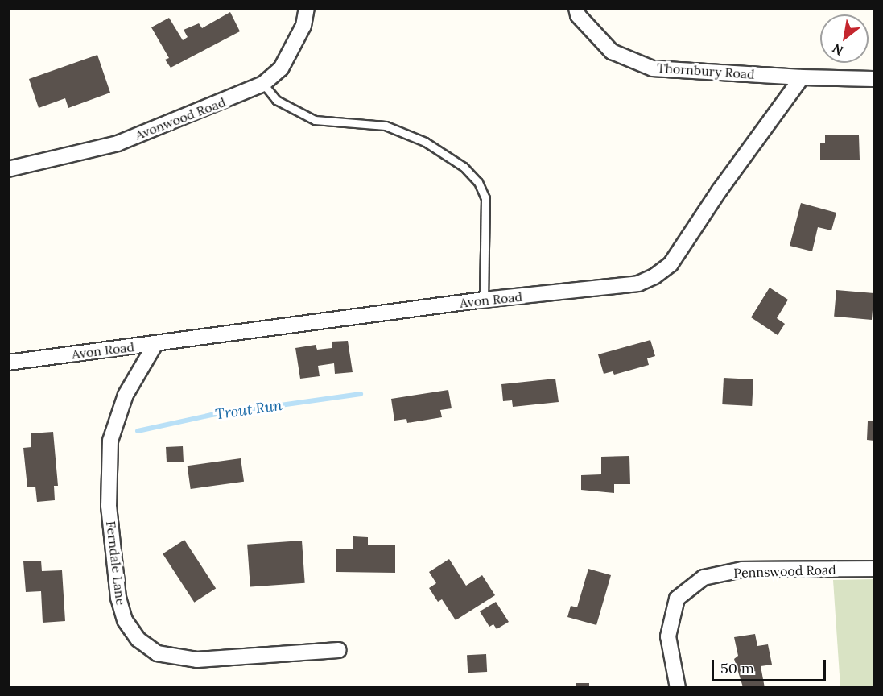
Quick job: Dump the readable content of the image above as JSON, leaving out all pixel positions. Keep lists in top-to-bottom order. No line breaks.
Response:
{"streets":{"street":["Thornbury Road","Avonwood Road","Avon Road","Ferndale Lane","Pennswood Road"]},"crossings":[["Thornbury Road","Avon Road"],["Avon Road","Ferndale Lane"]],"water":["Trout Run"],"scale_bar":"50 m","north":"bottom left"}
